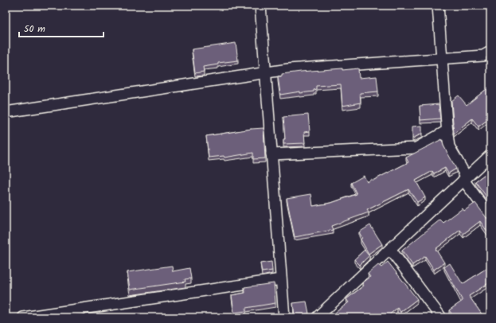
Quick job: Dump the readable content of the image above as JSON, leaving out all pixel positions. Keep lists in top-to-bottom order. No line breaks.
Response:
{"scale_bar":"50 m"}
